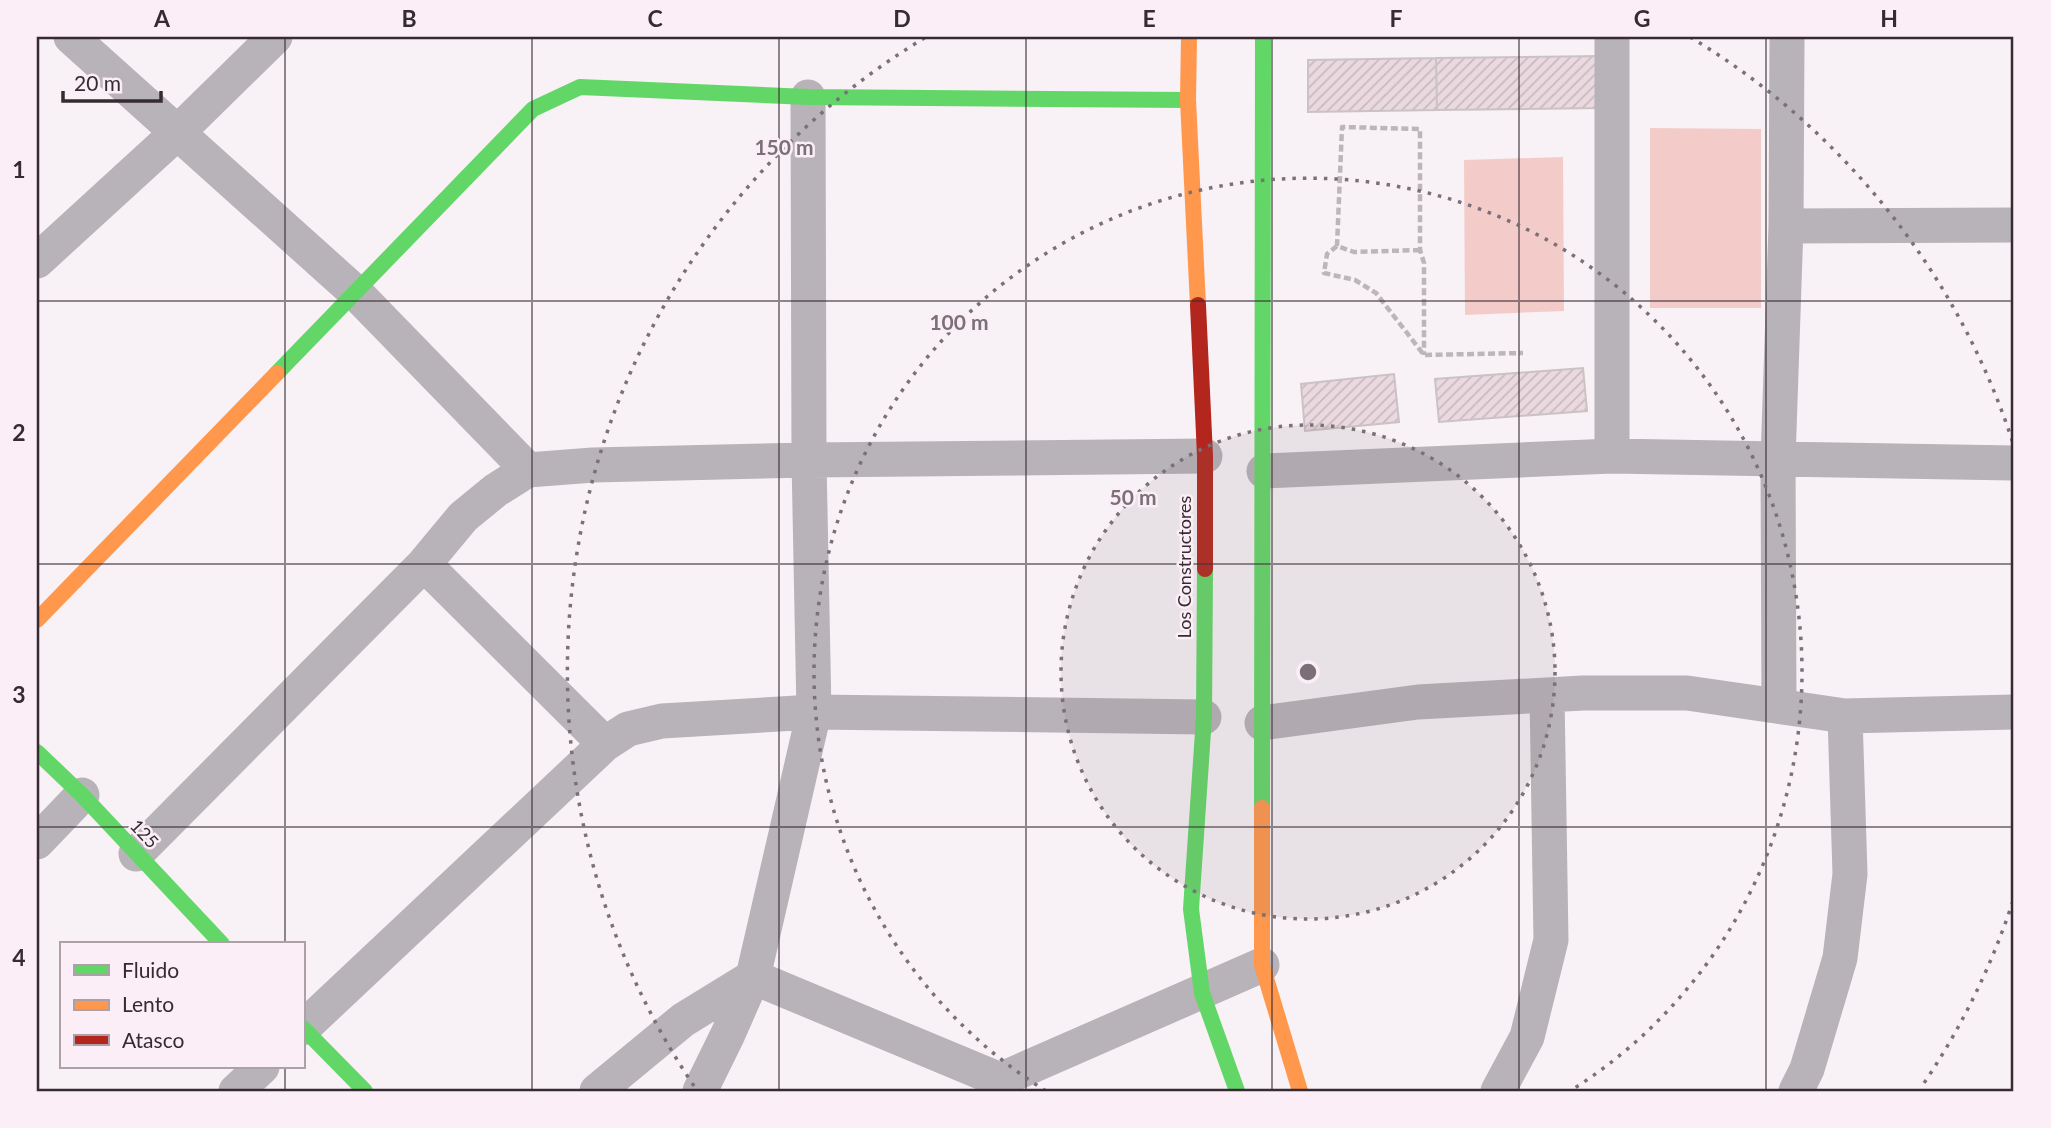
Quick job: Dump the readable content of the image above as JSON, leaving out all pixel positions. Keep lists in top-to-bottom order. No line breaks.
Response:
{"streets":{"main road":["Los Constructores","125"]},"legend":["Fluido","Lento","Atasco"],"scale_bar":"20 m","grid":{"columns":["A","B","C","D","E","F","G","H"],"rows":["1","2","3","4"]},"rings":["150 m","100 m","50 m"]}
